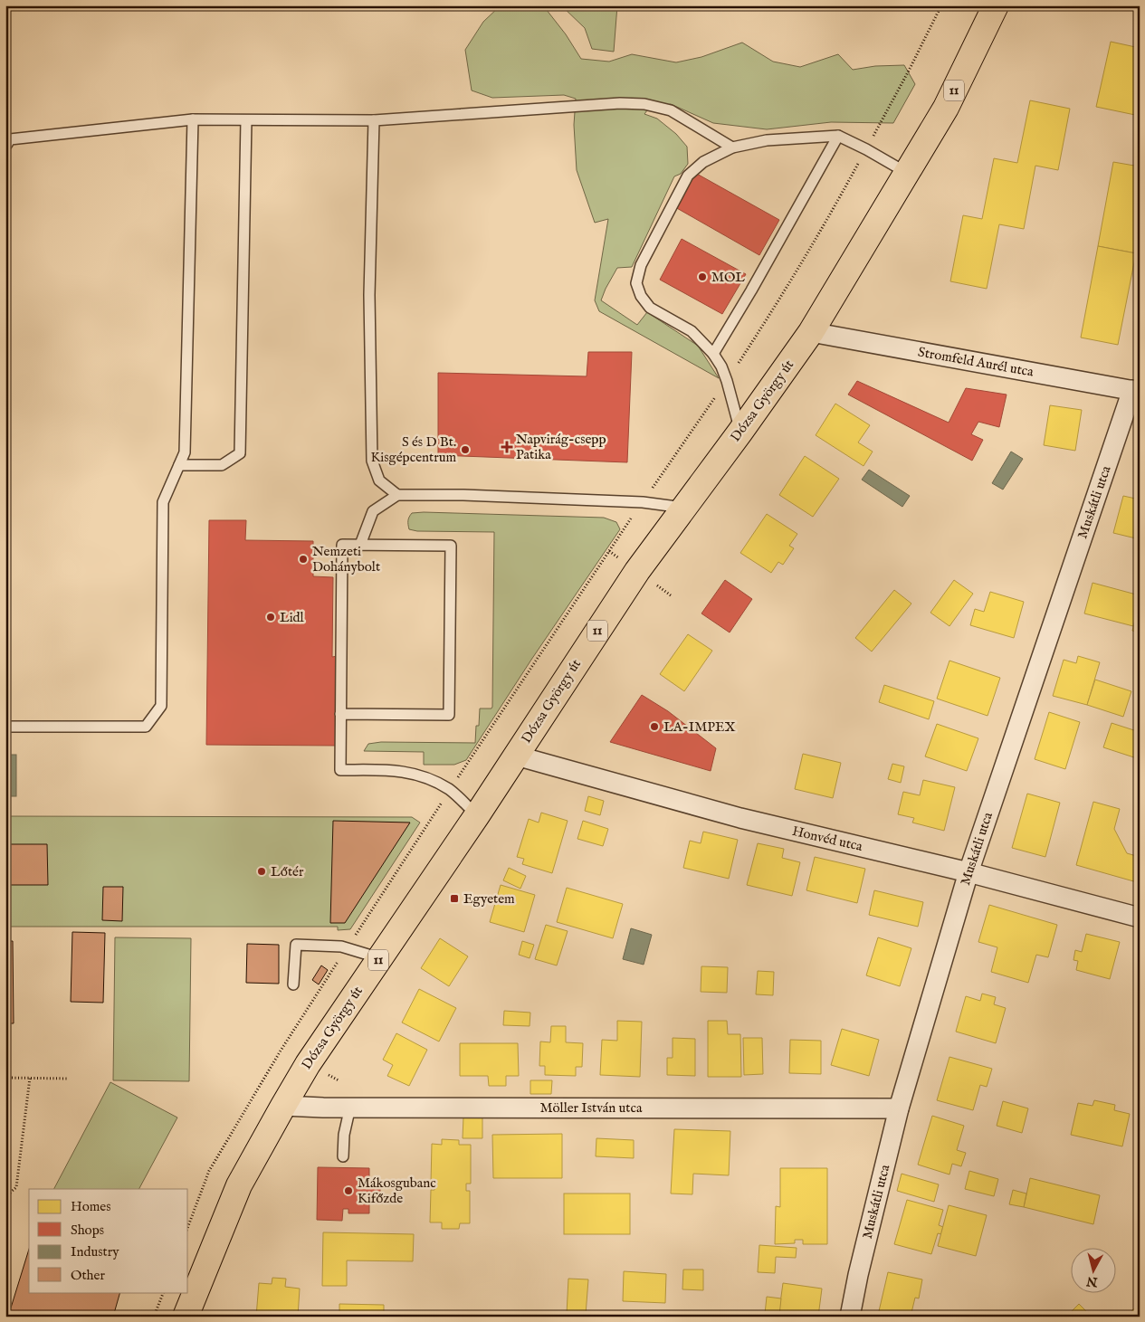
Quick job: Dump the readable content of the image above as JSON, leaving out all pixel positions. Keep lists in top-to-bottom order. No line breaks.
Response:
{"streets":{"main road":["11","Dózsa György út"],"street":["Stromfeld Aurél utca","Muskátli utca","Honvéd utca","Möller István utca"]},"crossings":[["Stromfeld Aurél utca","Dózsa György út"],["Stromfeld Aurél utca","Muskátli utca"],["Dózsa György út","Honvéd utca"],["Dózsa György út","Möller István utca"],["Muskátli utca","Honvéd utca"],["Muskátli utca","Möller István utca"]],"places":{"other":["MOL","S és D Bt. Kisgépcentrum","Nemzeti Dohánybolt","Lidl","LA-IMPEX","Lőtér","Mákosgubanc Kifőzde"],"health":["Napvirág-csepp Patika"],"transit":["Egyetem"]},"legend":["Homes","Shops","Industry","Other"],"north":"bottom"}
